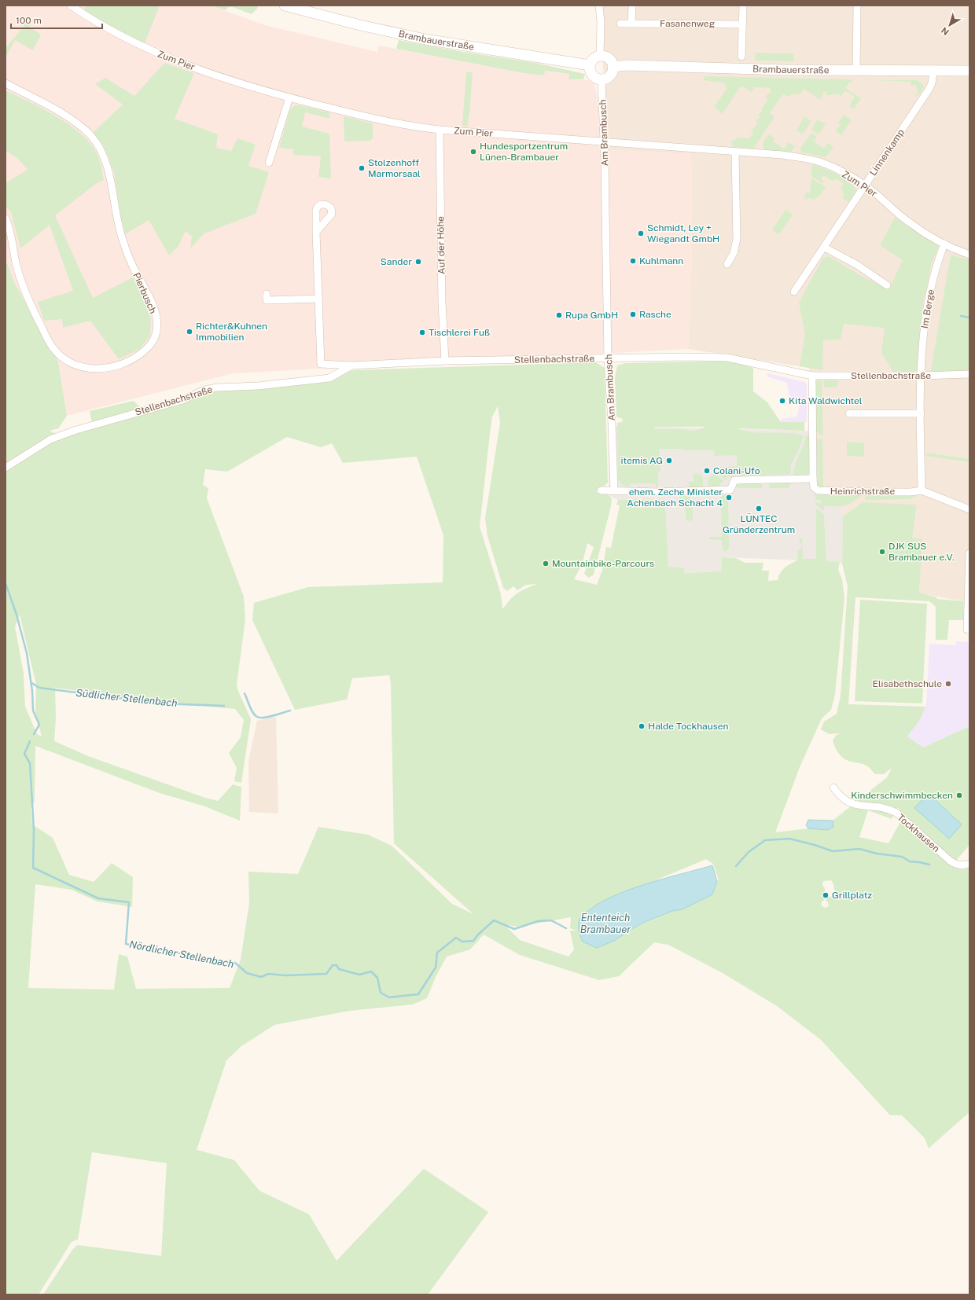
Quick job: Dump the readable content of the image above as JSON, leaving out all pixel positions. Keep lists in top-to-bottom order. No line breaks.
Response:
{"streets":{"main road":["Brambauerstraße"],"street":["Fasanenweg","Zum Pier","Am Brambusch","Linnenkamp","Auf der Höhe","Pierbusch","Im Berge","Stellenbachstraße","Heinrichstraße","Tockhausen"]},"crossings":[["Brambauerstraße","Am Brambusch"],["Brambauerstraße","Linnenkamp"],["Zum Pier","Am Brambusch"],["Zum Pier","Linnenkamp"],["Zum Pier","Auf der Höhe"],["Zum Pier","Im Berge"],["Am Brambusch","Stellenbachstraße"],["Auf der Höhe","Stellenbachstraße"],["Im Berge","Stellenbachstraße"]],"water":["Südlicher Stellenbach","Ententeich Brambauer","Nördlicher Stellenbach"],"places":["Hundesportzentrum Lünen-Brambauer","Stolzenhoff Marmorsaal","Schmidt, Ley + Wiegandt GmbH","Kuhlmann","Sander","Rasche","Rupa GmbH","Richter&Kuhnen Immobilien","Tischlerei Fuß","Kita Waldwichtel","itemis AG","Colani-Ufo","ehem. Zeche Minister Achenbach Schacht 4","LÜNTEC Gründerzentrum","DJK SUS Brambauer e.V.","Mountainbike-Parcours","Elisabethschule","Halde Tockhausen","Kinderschwimmbecken","Grillplatz"],"scale_bar":"100 m","north":"bottom left"}
